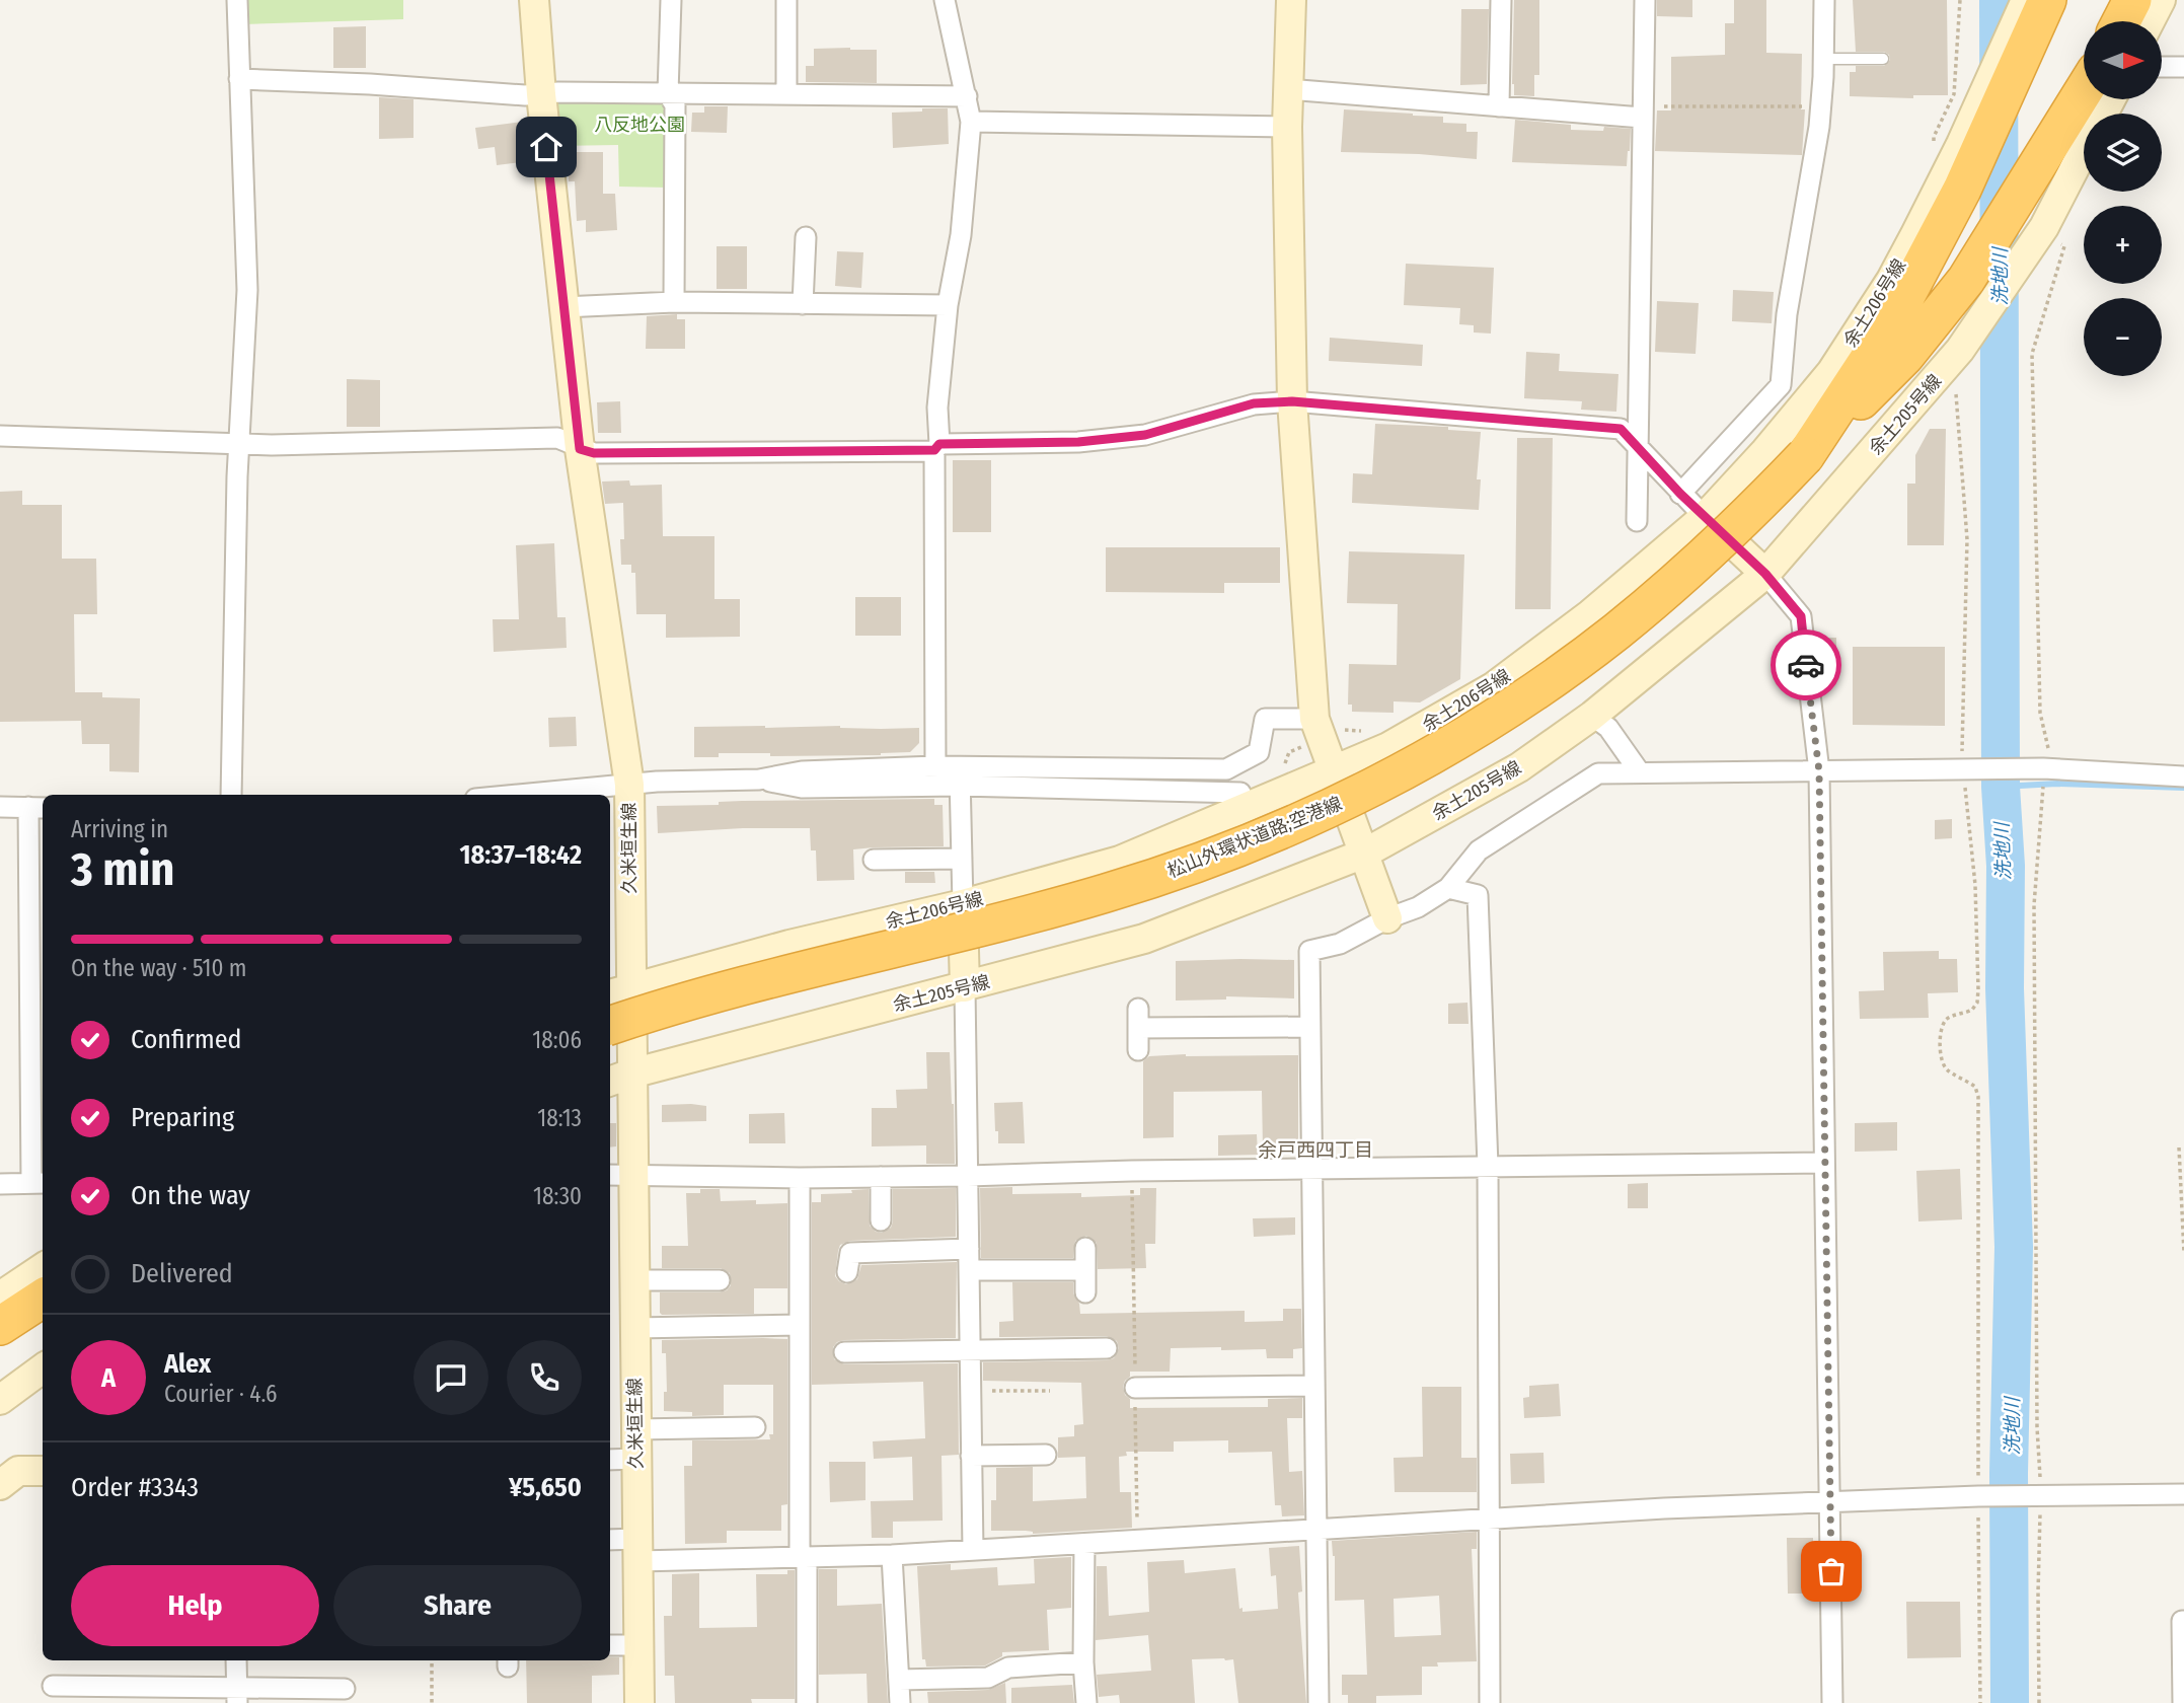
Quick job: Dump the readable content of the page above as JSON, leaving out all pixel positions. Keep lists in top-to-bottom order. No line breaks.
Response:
{"streets":{"highway":["松山外環状道路;空港線"],"street":["余土206号線","余土205号線","久米垣生線"]},"crossings":[["余土206号線","久米垣生線"],["余土205号線","久米垣生線"]],"districts":["余戸西四丁目"],"water":["洗地川"],"parks":["八反地公園"],"north":"right","page":{"map_buttons":["+","−"],"heading":["3 min","Arriving in","18:37–18:42"],"panel":["Alex","Courier · 4.6","Order #3343","¥5,650"],"bar":"On the way · 510 m","list":[["Confirmed","18:06"],["Preparing","18:13"],["On the way","18:30"],"Delivered"],"round":"A","buttons":["Help","Share"]}}
